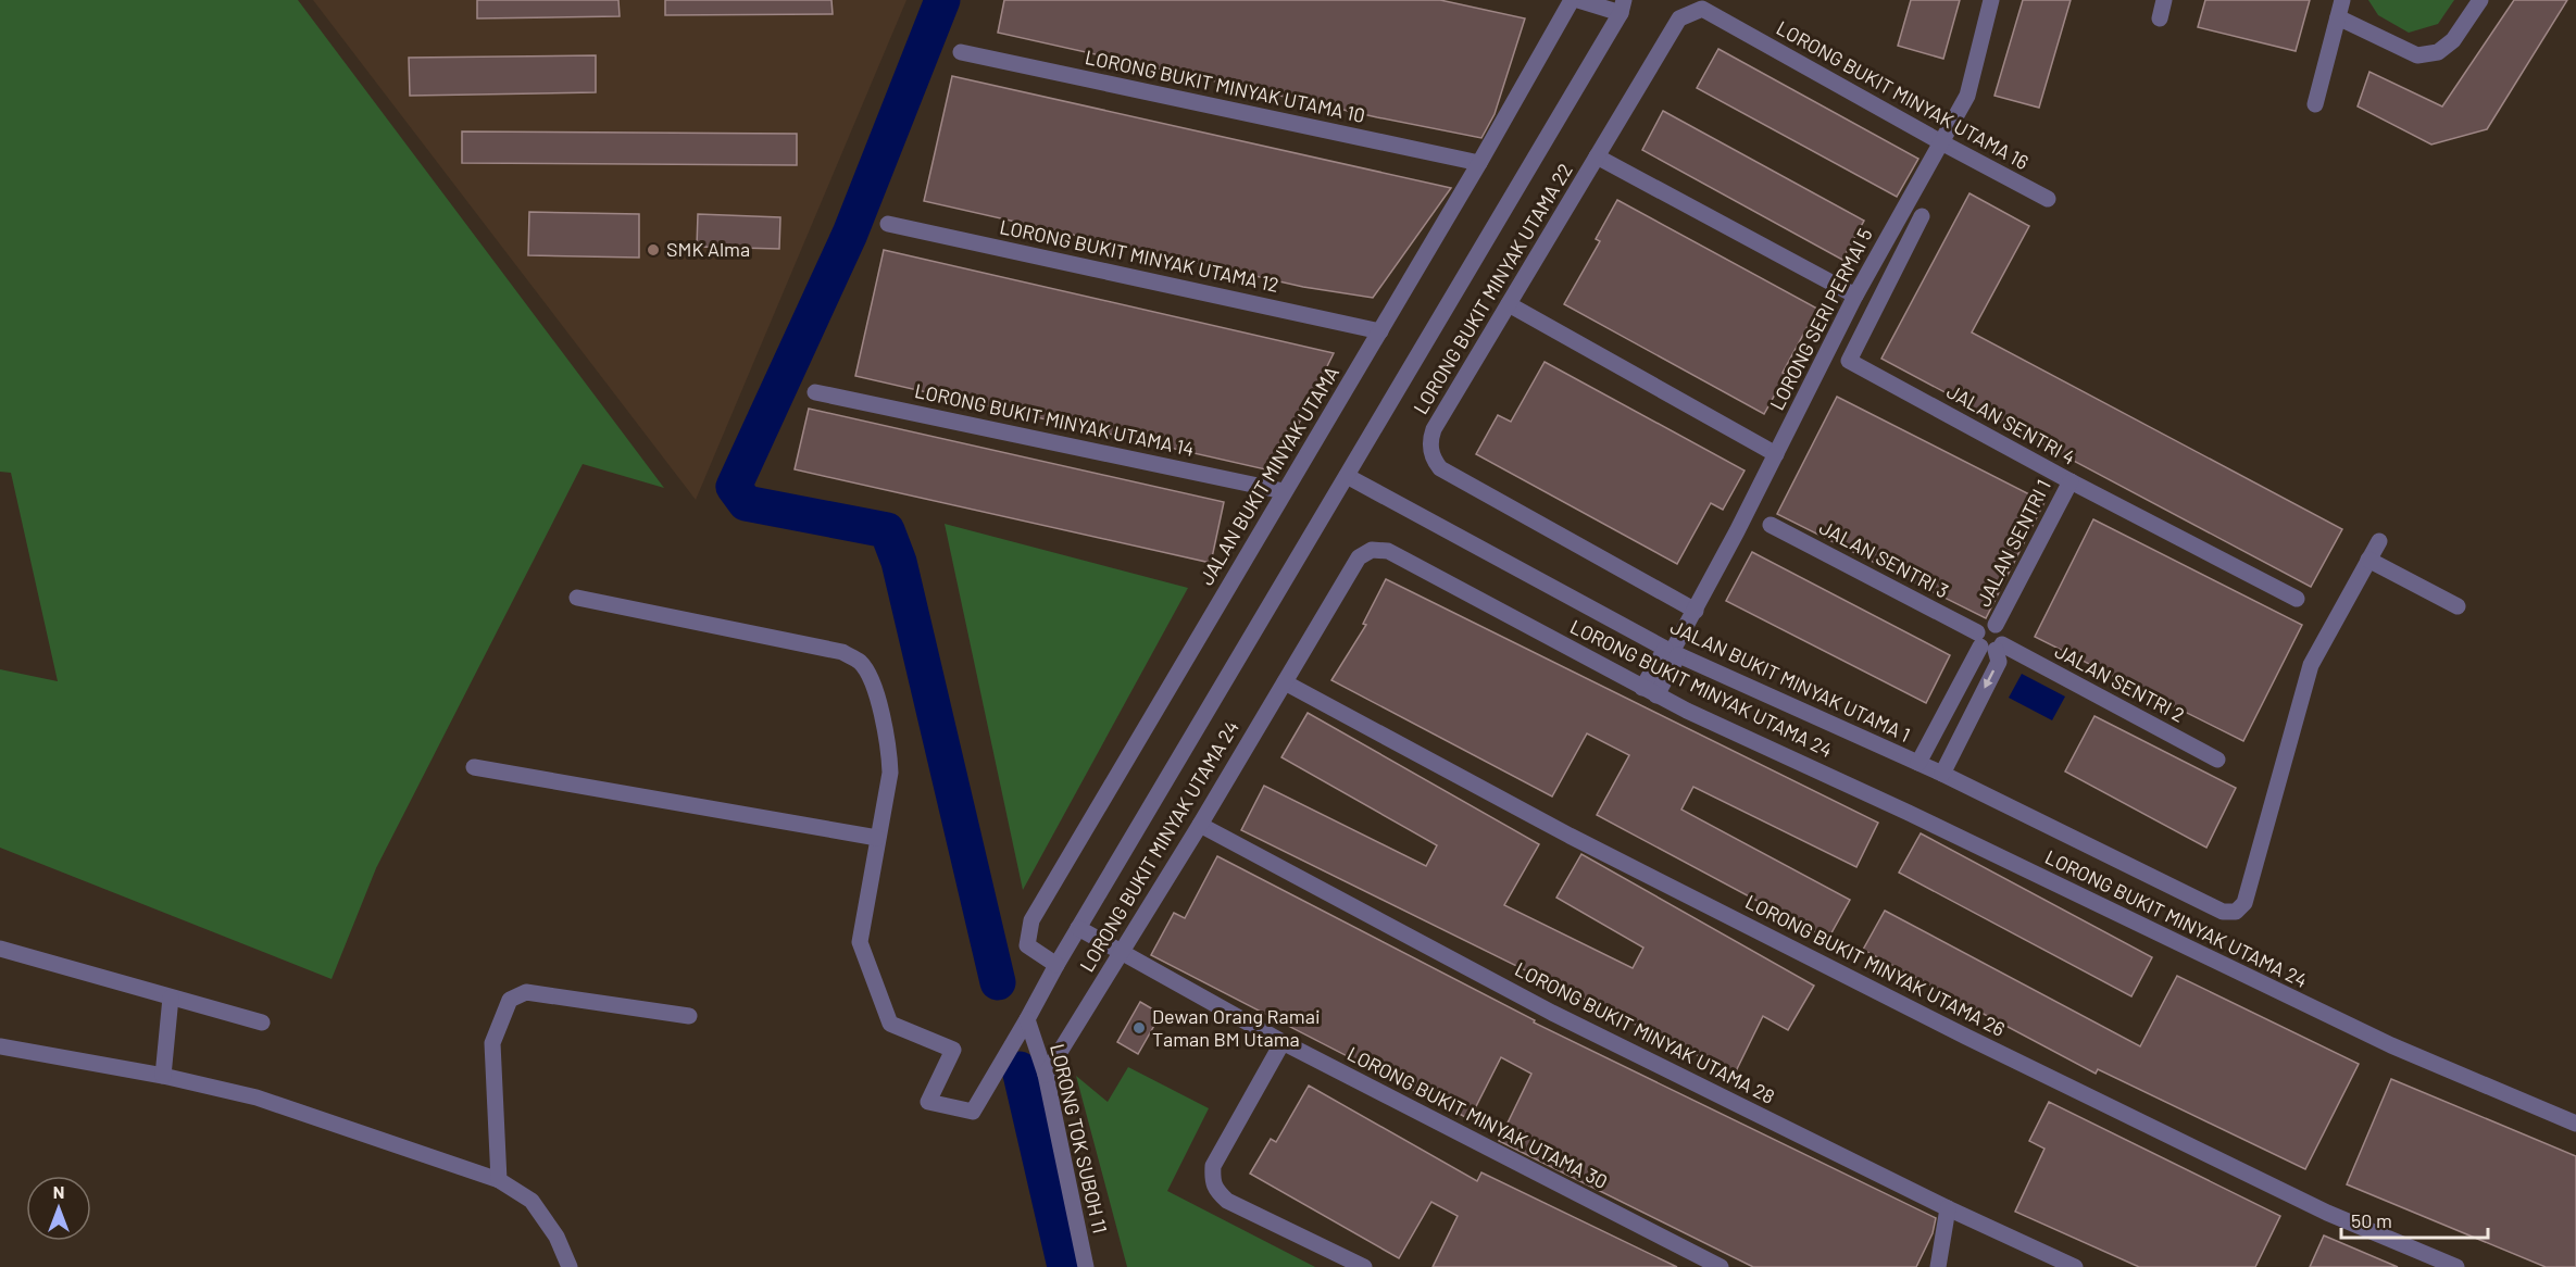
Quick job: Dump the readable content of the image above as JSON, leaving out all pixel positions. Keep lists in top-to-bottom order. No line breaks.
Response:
{"streets":{"street":["LORONG BUKIT MINYAK UTAMA 10","LORONG BUKIT MINYAK UTAMA 16","LORONG BUKIT MINYAK UTAMA 12","LORONG BUKIT MINYAK UTAMA 22","LORONG SERI PERMAI 5","LORONG BUKIT MINYAK UTAMA 14","JALAN SENTRI 4","JALAN BUKIT MINYAK UTAMA","JALAN SENTRI 1","JALAN SENTRI 3","JALAN BUKIT MINYAK UTAMA 1","JALAN SENTRI 2","LORONG BUKIT MINYAK UTAMA 24","LORONG BUKIT MINYAK UTAMA 26","LORONG BUKIT MINYAK UTAMA 28","LORONG BUKIT MINYAK UTAMA 30","LORONG TOK SUBOH 11"]},"crossings":[["LORONG BUKIT MINYAK UTAMA 10","JALAN BUKIT MINYAK UTAMA"],["LORONG BUKIT MINYAK UTAMA 16","LORONG BUKIT MINYAK UTAMA 22"],["LORONG BUKIT MINYAK UTAMA 16","LORONG SERI PERMAI 5"],["LORONG BUKIT MINYAK UTAMA 12","JALAN BUKIT MINYAK UTAMA"],["LORONG BUKIT MINYAK UTAMA 22","LORONG SERI PERMAI 5"],["LORONG SERI PERMAI 5","JALAN BUKIT MINYAK UTAMA 1"],["LORONG SERI PERMAI 5","LORONG BUKIT MINYAK UTAMA 24"],["LORONG BUKIT MINYAK UTAMA 14","JALAN BUKIT MINYAK UTAMA"],["JALAN SENTRI 4","JALAN SENTRI 1"],["JALAN SENTRI 1","JALAN SENTRI 3"],["JALAN SENTRI 1","JALAN SENTRI 2"],["JALAN SENTRI 3","JALAN SENTRI 2"],["LORONG BUKIT MINYAK UTAMA 24","LORONG BUKIT MINYAK UTAMA 26"],["LORONG BUKIT MINYAK UTAMA 24","LORONG BUKIT MINYAK UTAMA 28"],["LORONG BUKIT MINYAK UTAMA 24","LORONG BUKIT MINYAK UTAMA 30"],["LORONG BUKIT MINYAK UTAMA 24","LORONG TOK SUBOH 11"]],"places":["SMK Alma","Dewan Orang Ramai Taman BM Utama"],"scale_bar":"50 m","north":"top"}
